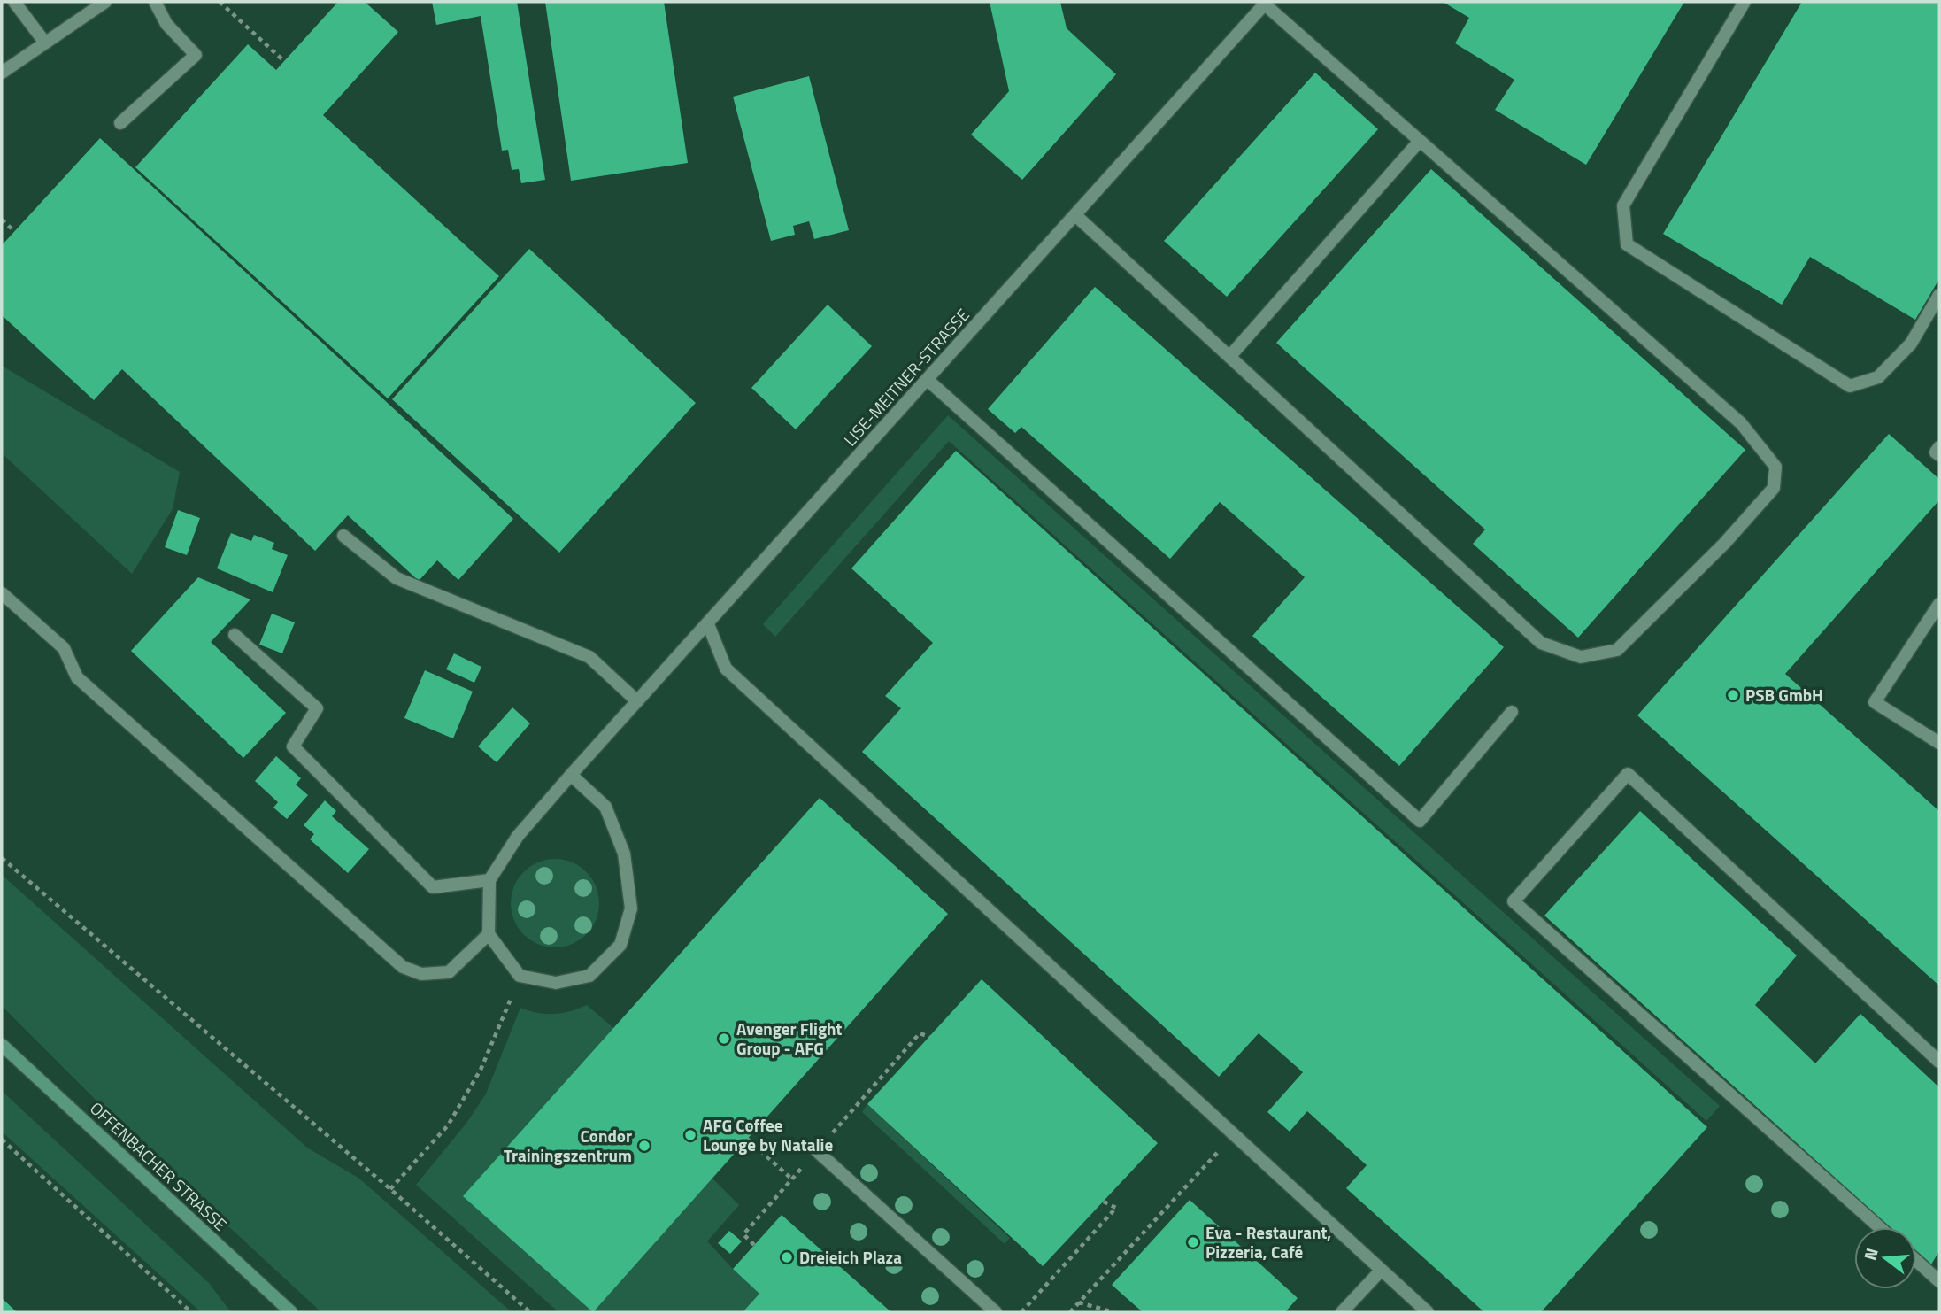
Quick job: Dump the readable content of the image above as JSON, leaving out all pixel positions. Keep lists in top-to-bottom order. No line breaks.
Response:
{"streets":{"street":["LISE-MEITNER-STRASSE","OFFENBACHER STRASSE"]},"places":["PSB GmbH","Avenger Flight Group - AFG","AFG Coffee Lounge by Natalie","Condor Trainingszentrum","Eva - Restaurant, Pizzeria, Café","Dreieich Plaza"],"north":"left"}
